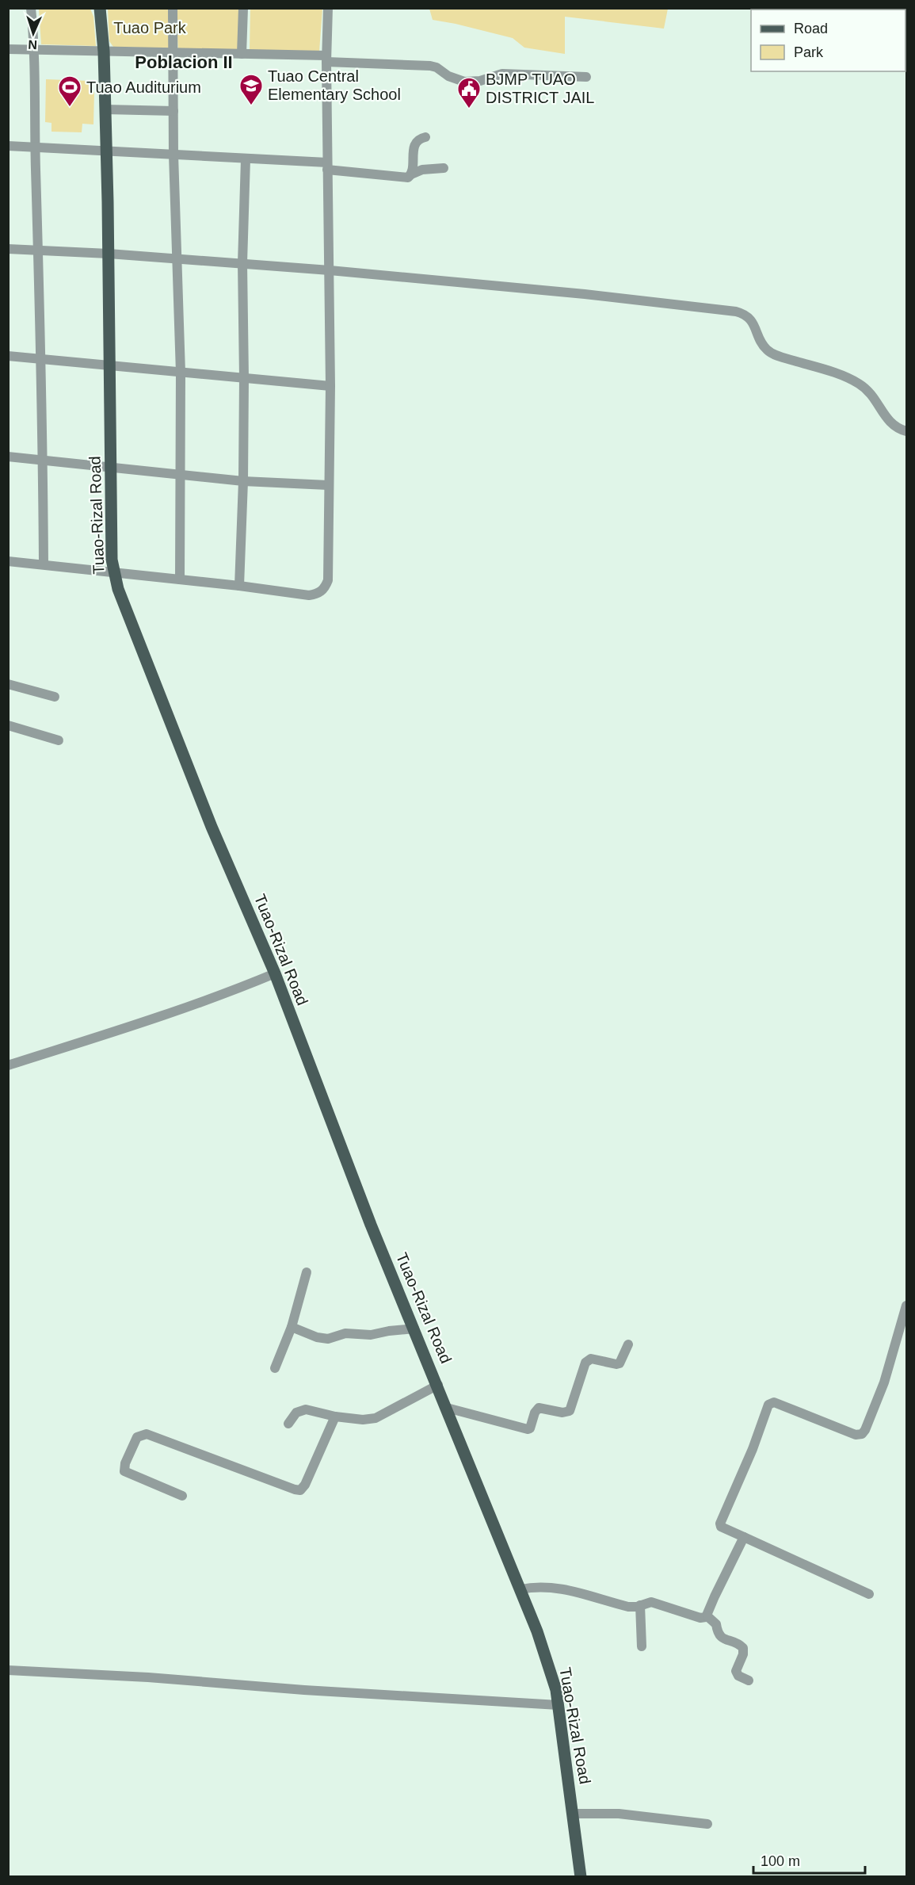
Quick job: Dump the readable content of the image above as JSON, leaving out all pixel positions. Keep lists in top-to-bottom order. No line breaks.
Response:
{"streets":{"main road":["Tuao-Rizal Road"]},"districts":["Poblacion II"],"parks":["Tuao Park"],"places":{"school or university":["Tuao Central Elementary School"],"sports":["Tuao Auditurium"],"public building":["BJMP TUAO DISTRICT JAIL"]},"legend":["Road","Park"],"scale_bar":"100 m","north":"bottom"}
